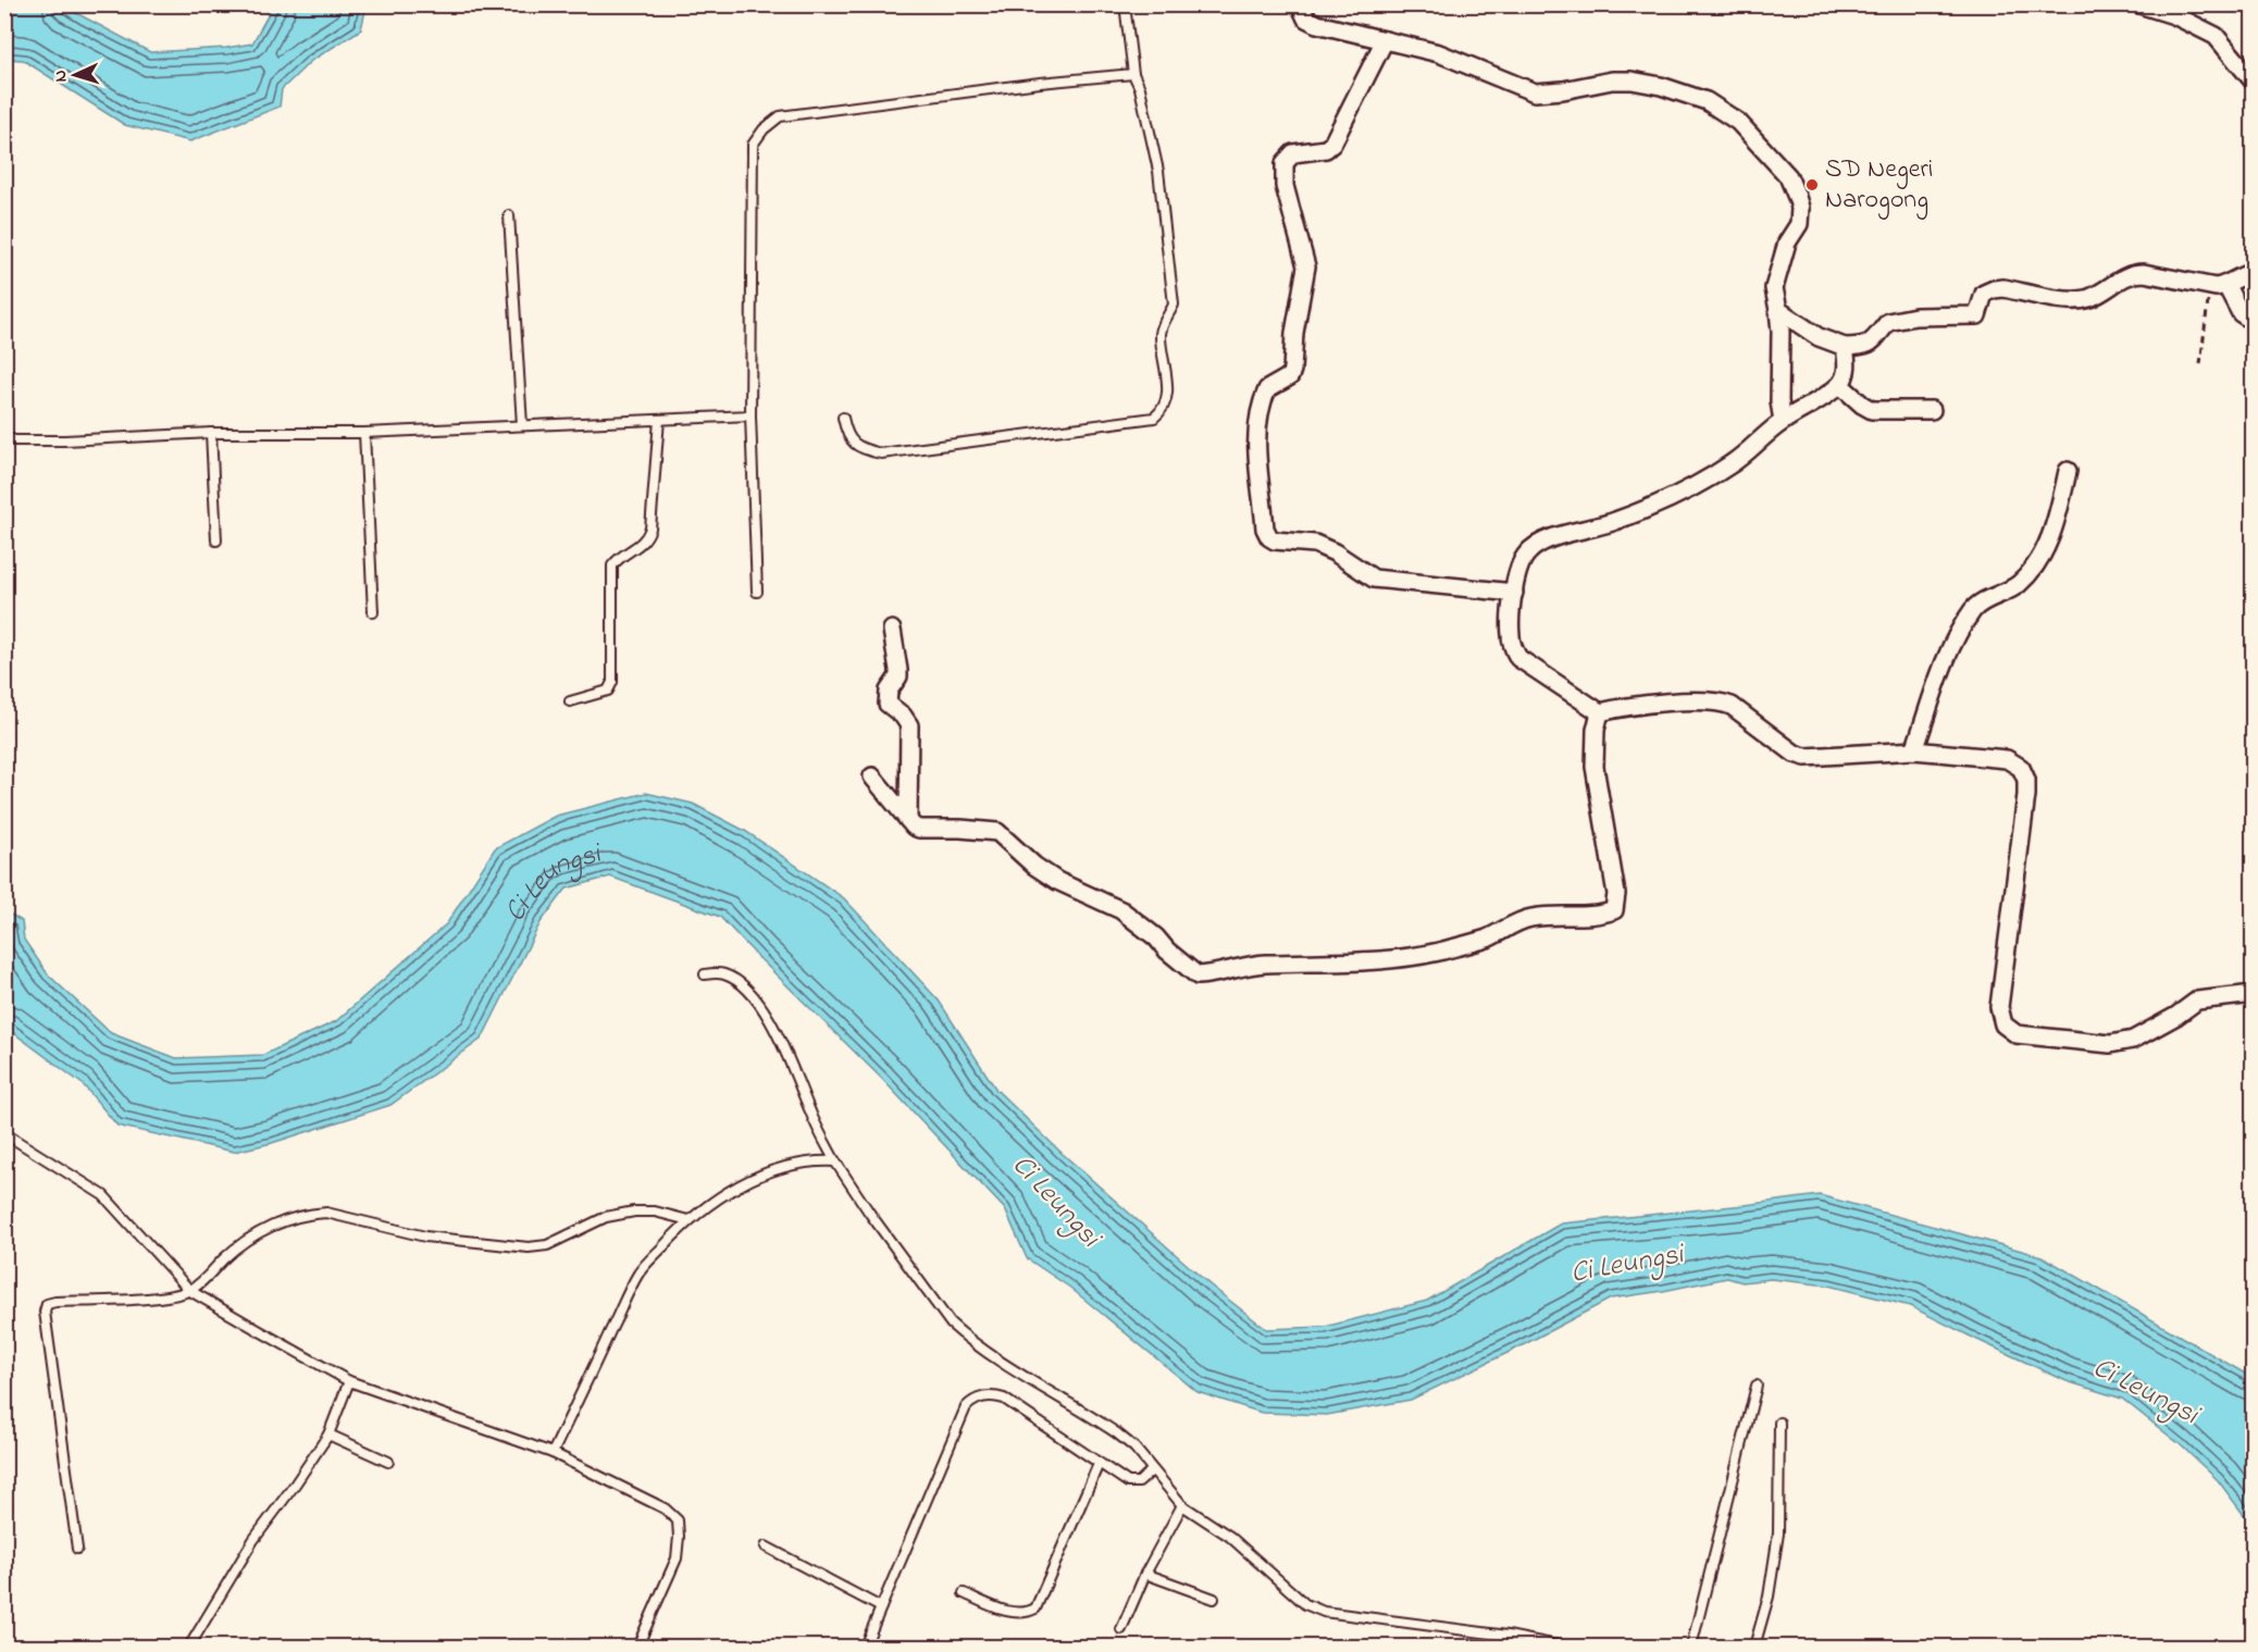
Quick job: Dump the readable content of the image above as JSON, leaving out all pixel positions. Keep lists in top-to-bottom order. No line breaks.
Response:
{"water":["Ci Leungsi"],"places":["SD Negeri Narogong"],"north":"left"}
